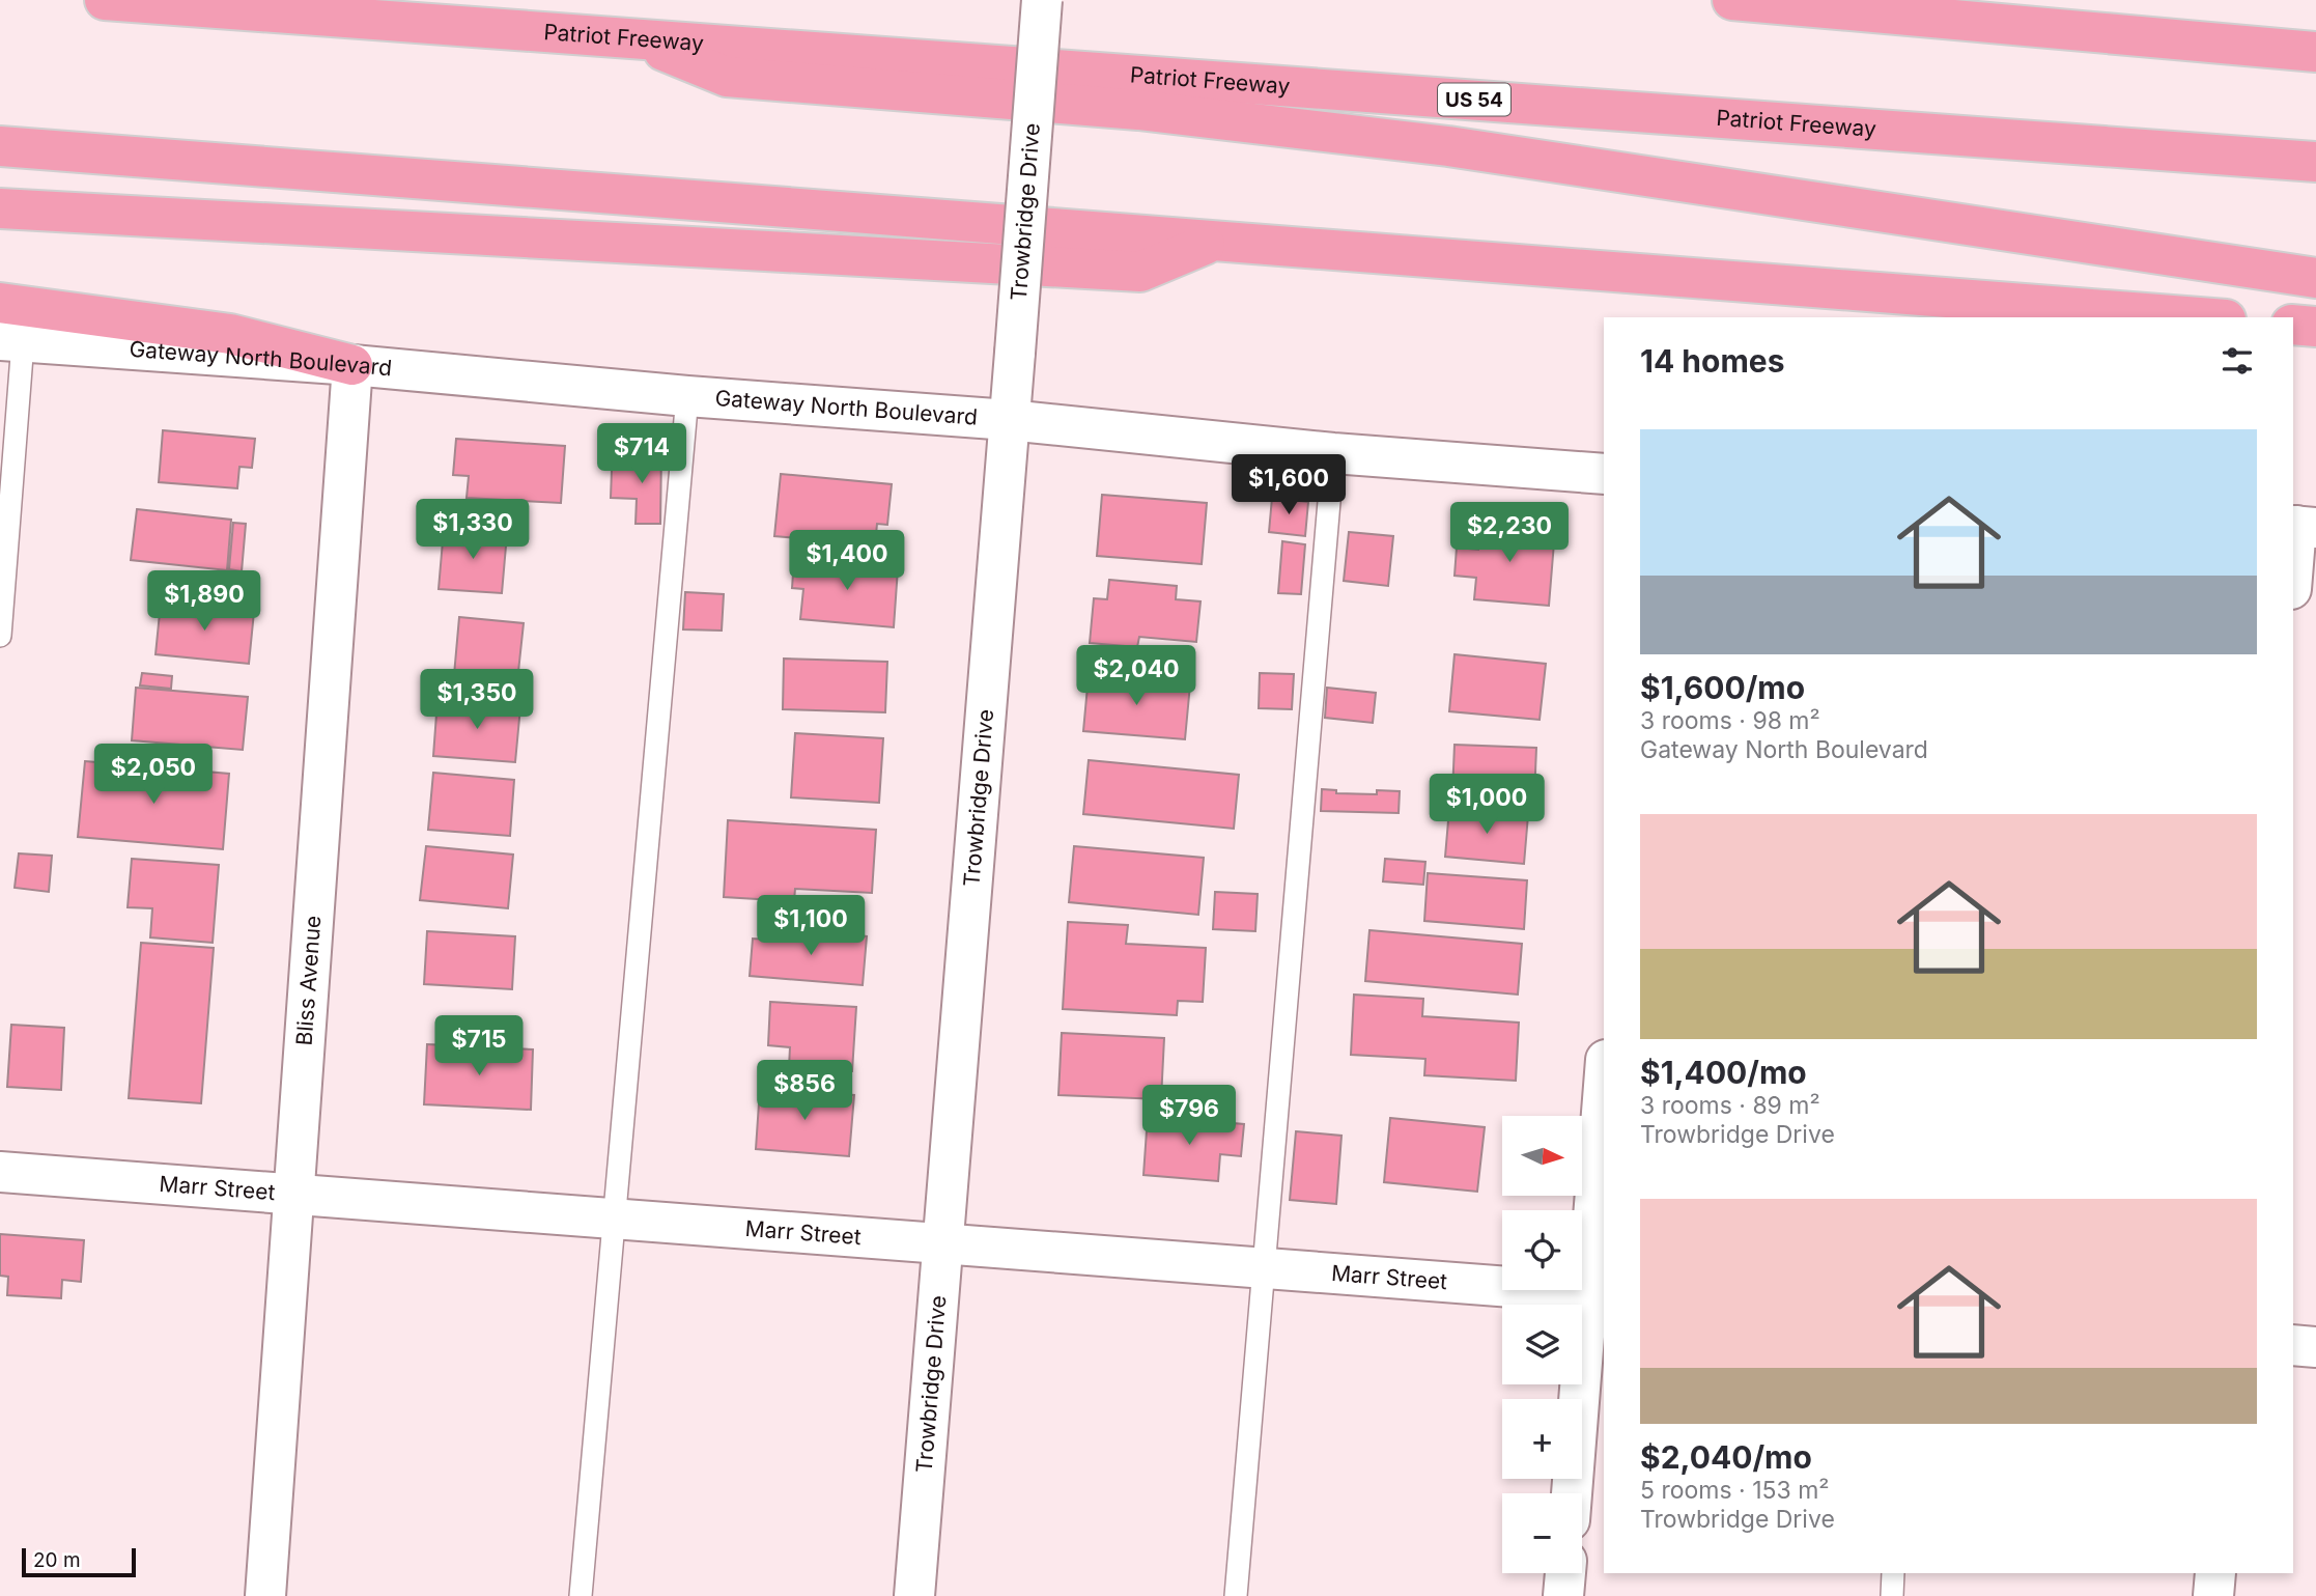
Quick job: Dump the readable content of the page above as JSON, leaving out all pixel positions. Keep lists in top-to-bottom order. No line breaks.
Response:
{"streets":{"highway":["Patriot Freeway","US 54"],"street":["Trowbridge Drive","Gateway North Boulevard","Bliss Avenue","Marr Street"]},"crossings":[["Trowbridge Drive","Gateway North Boulevard"],["Trowbridge Drive","Marr Street"],["Gateway North Boulevard","Bliss Avenue"],["Bliss Avenue","Marr Street"]],"scale_bar":"20 m","north":"right","page":{"heading":"14 homes","list":[{"name":"$1,600/mo","note":"3 rooms · 98 m² · Gateway North Boulevard"},{"name":"$1,400/mo","note":"3 rooms · 89 m² · Trowbridge Drive"},{"name":"$2,040/mo","note":"5 rooms · 153 m² · Trowbridge Drive"}],"price":["$714","$1,600","$1,330","$2,230","$1,400","$1,890","$2,040","$1,350","$2,050","$1,000","$1,100","$715","$856","$796"],"map_buttons":["+","−"],"scale":"20 m"}}
